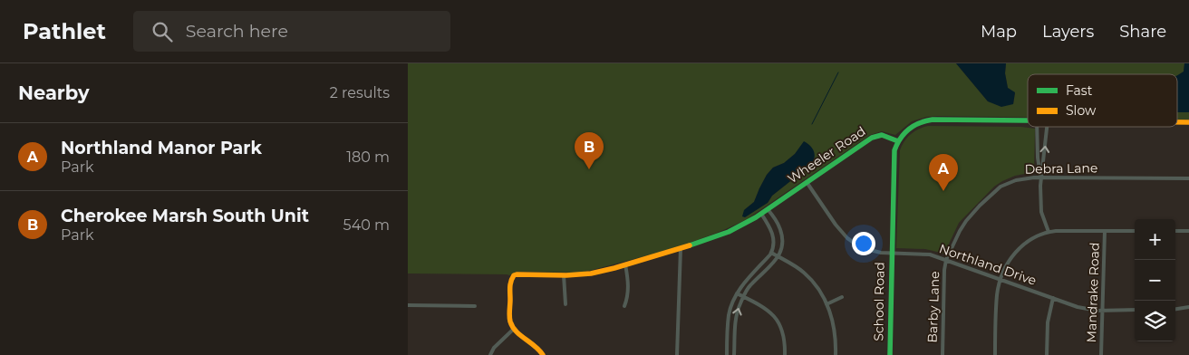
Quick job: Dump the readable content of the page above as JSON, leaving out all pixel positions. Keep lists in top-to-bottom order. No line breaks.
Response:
{"streets":{"street":["Wheeler Road","Debra Lane","Northland Drive","Mandrake Road","School Road","Barby Lane"]},"crossings":[["Wheeler Road","Northland Drive"],["Wheeler Road","School Road"],["Debra Lane","Northland Drive"],["Debra Lane","Barby Lane"],["Northland Drive","Mandrake Road"],["Northland Drive","School Road"],["Northland Drive","Barby Lane"]],"legend":["Fast","Slow"],"page":{"header":"Pathlet","search":"Search here","nav":["Map","Layers","Share"],"heading":["Nearby","2 results"],"list":[{"mark":"A","name":"Northland Manor Park","note":"Park","value":"180 m"},{"mark":"B","name":"Cherokee Marsh South Unit","note":"Park","value":"540 m"}],"pins":["B","A"],"map_buttons":["+","−"]}}
